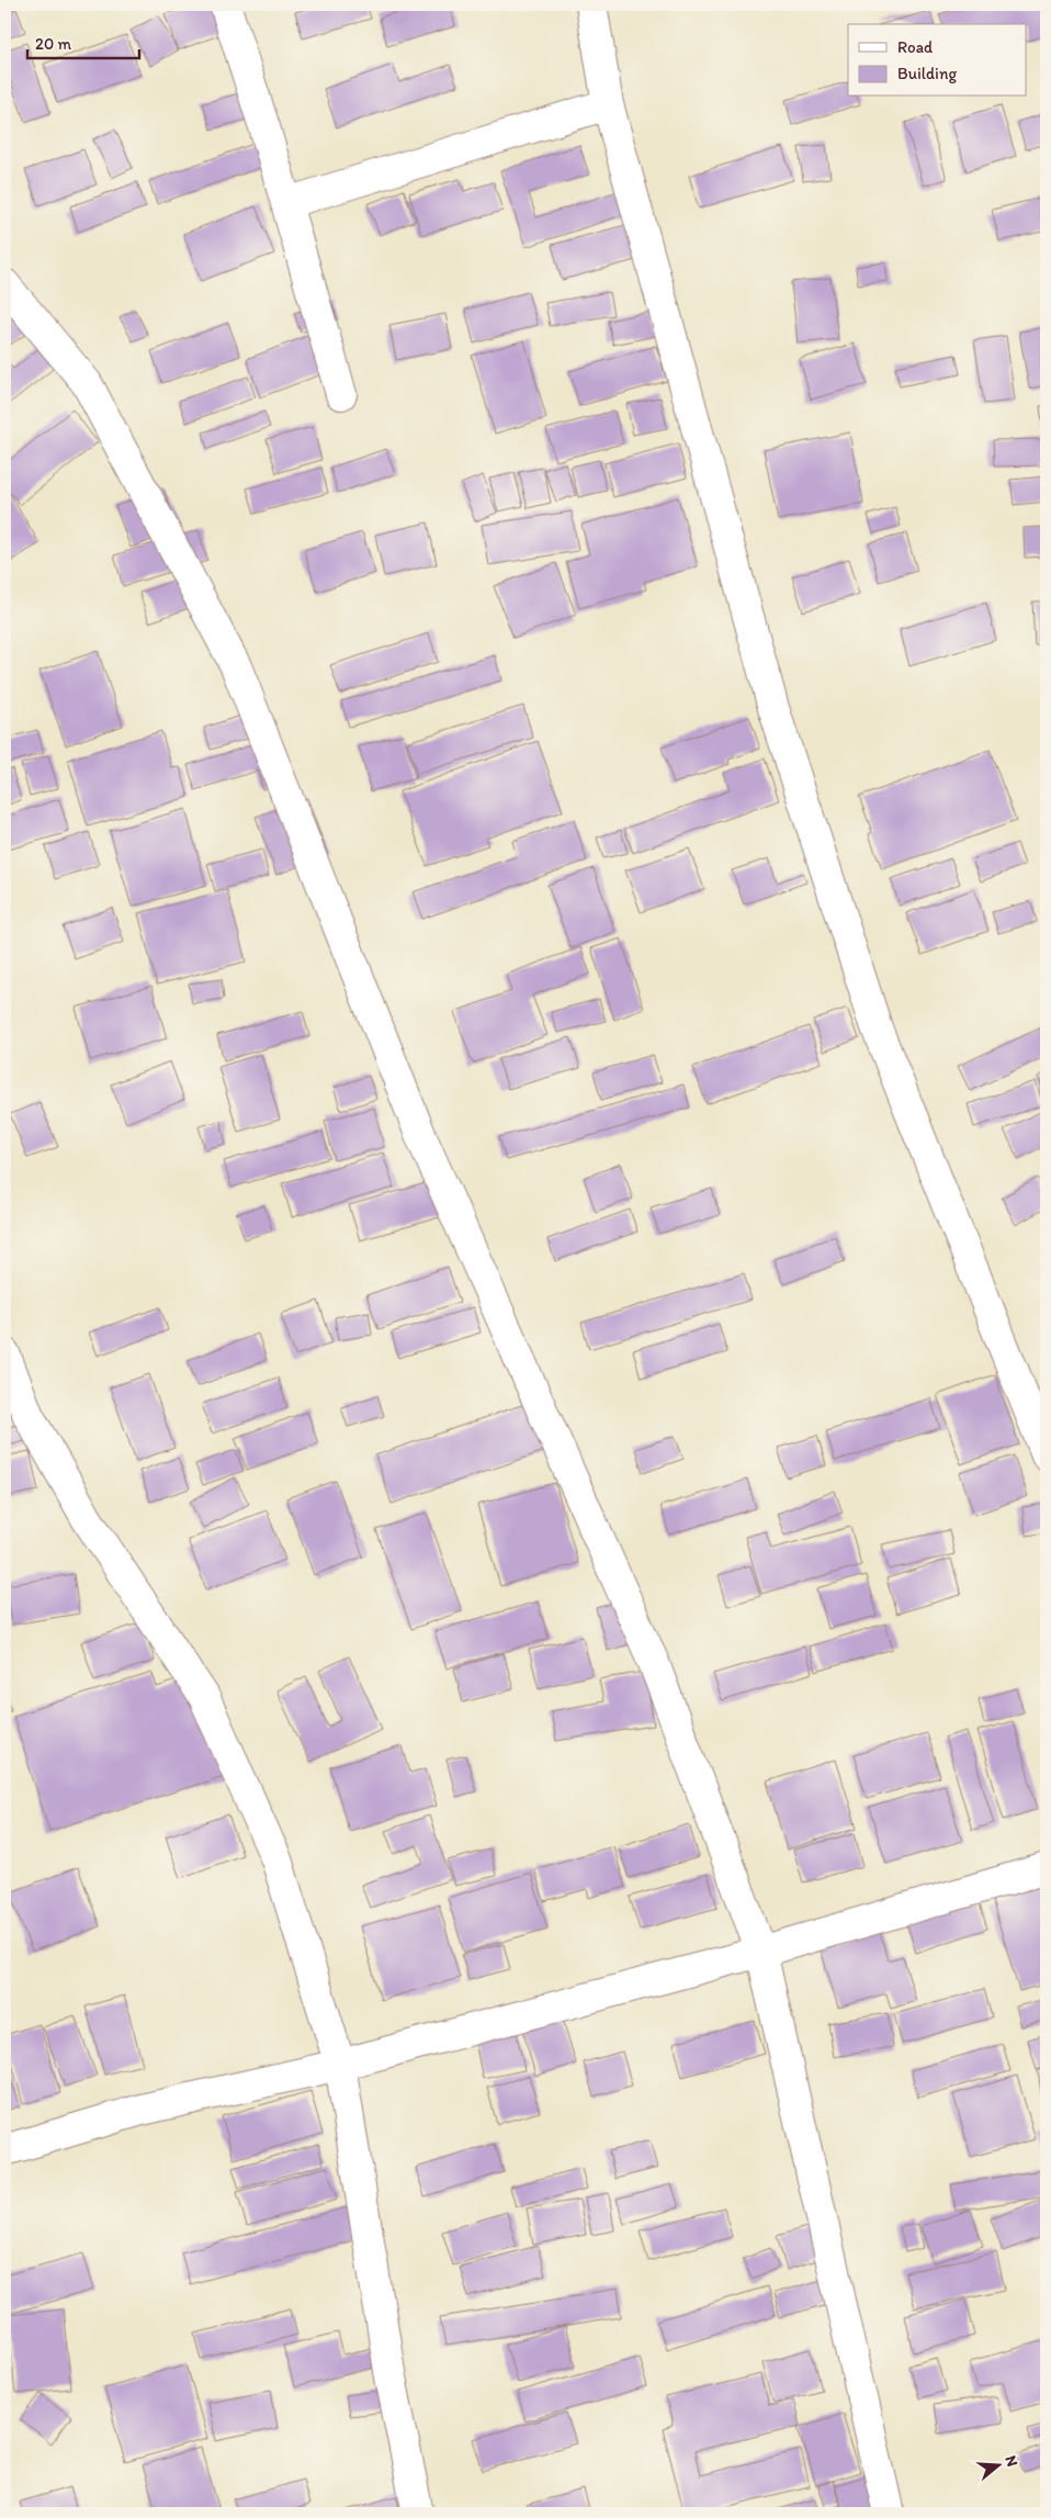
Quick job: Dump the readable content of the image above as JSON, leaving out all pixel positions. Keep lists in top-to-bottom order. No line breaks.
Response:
{"legend":["Road","Building"],"scale_bar":"20 m","north":"right"}
